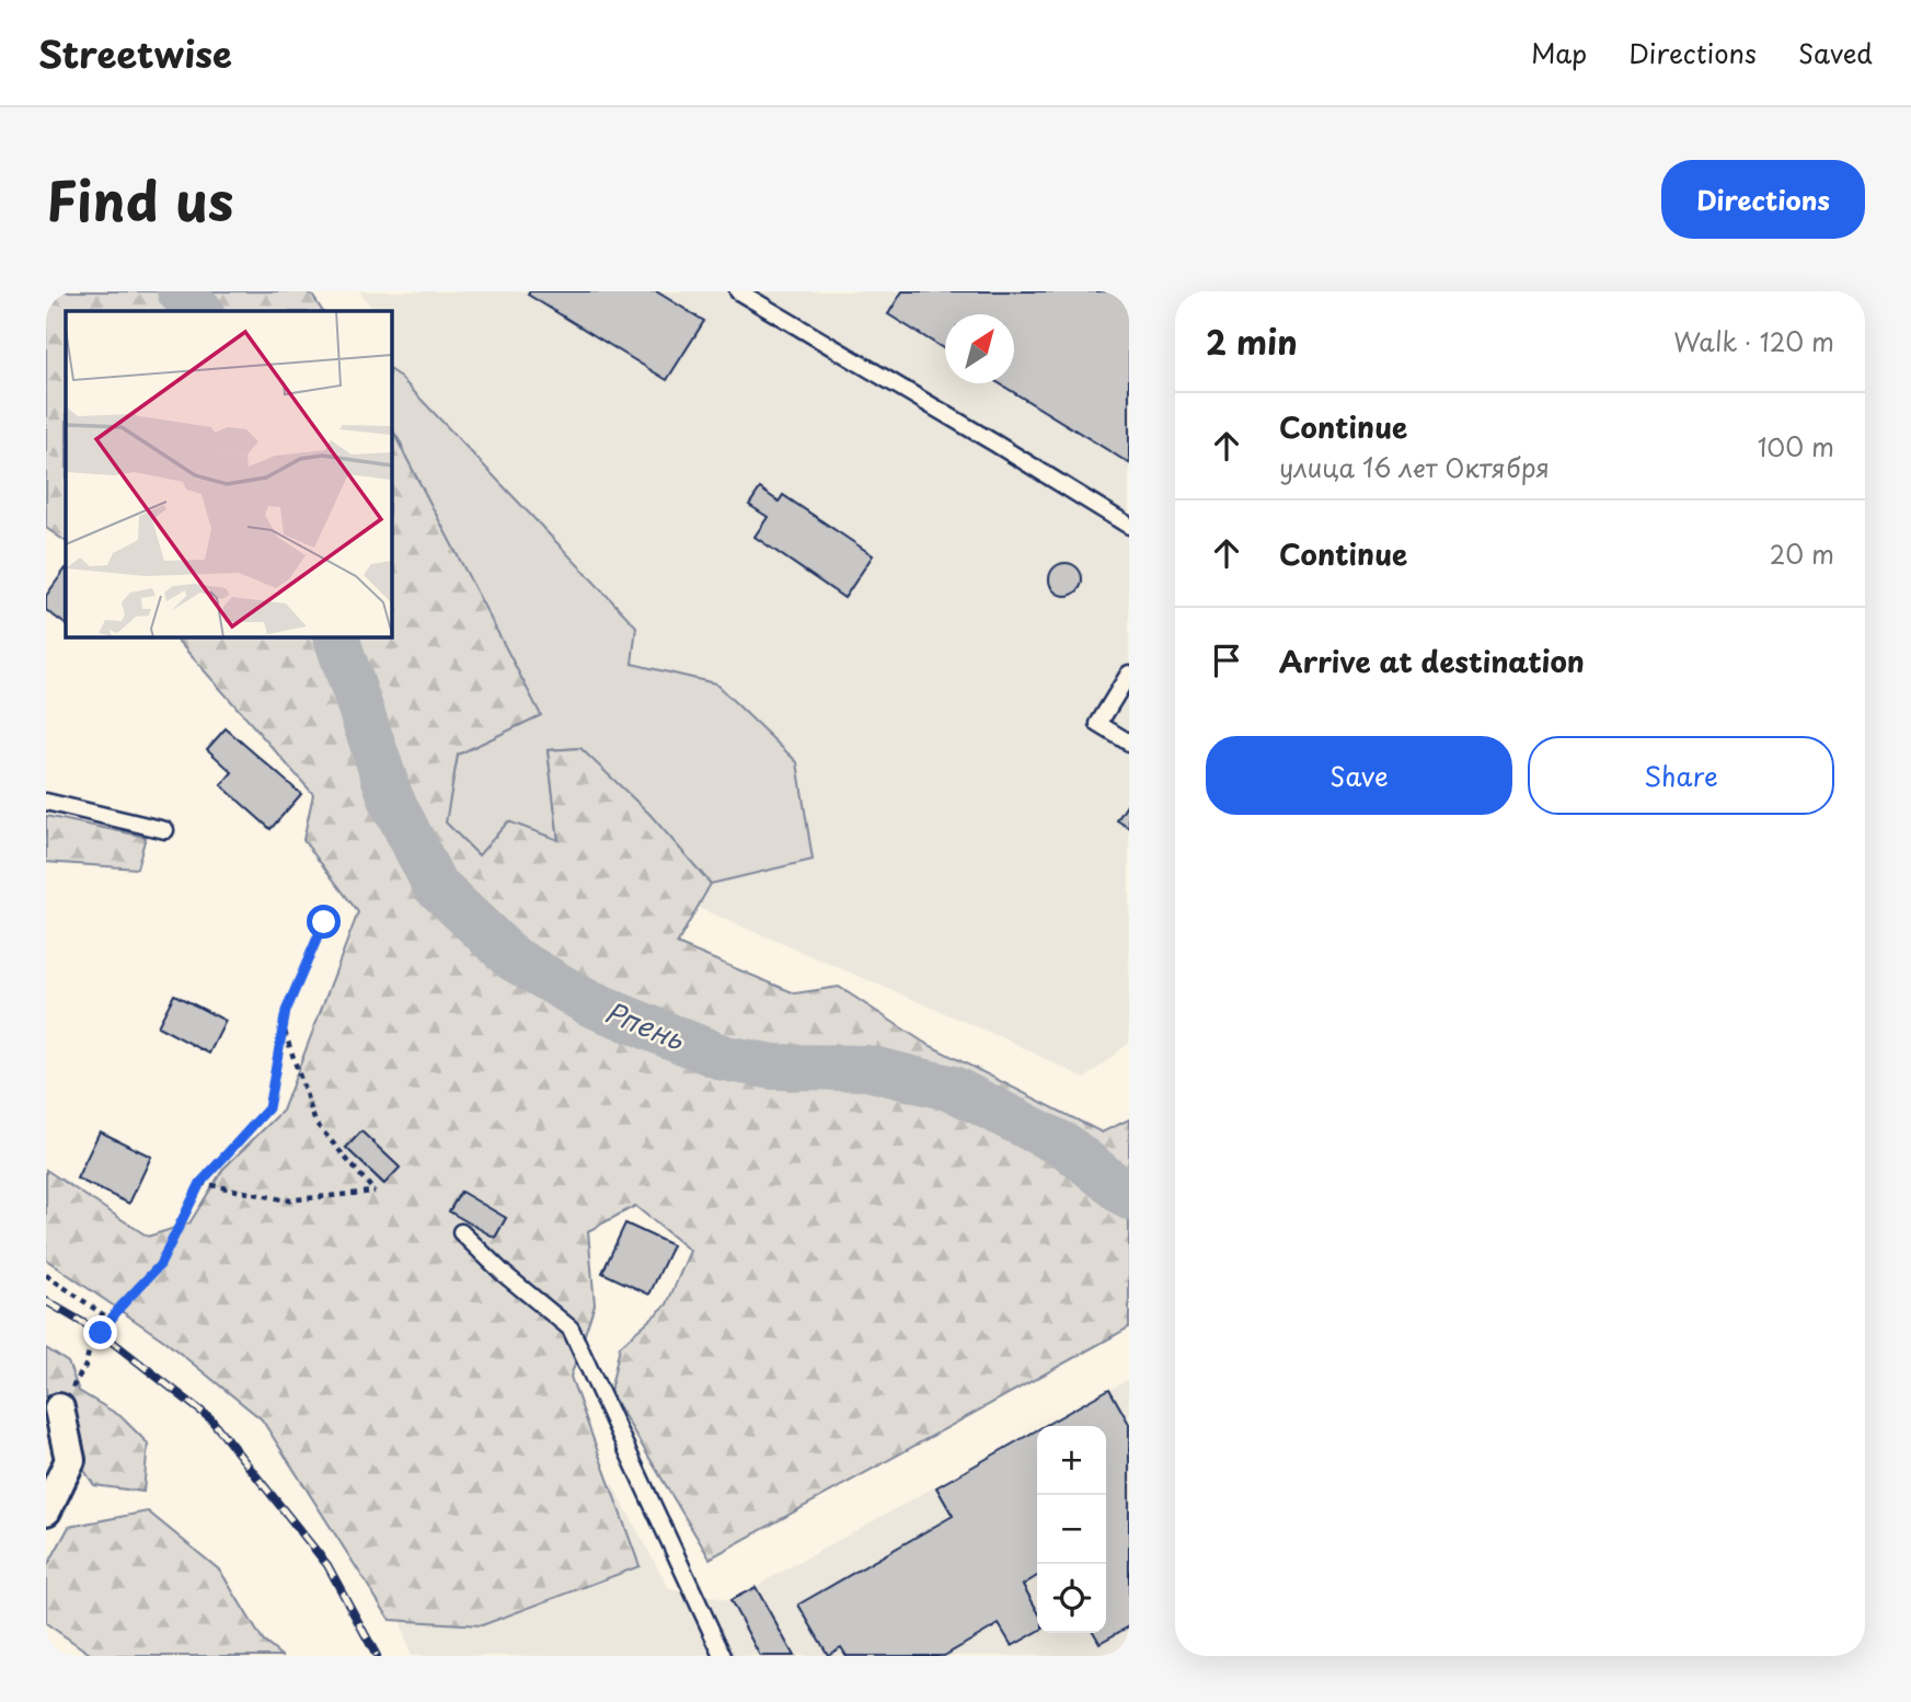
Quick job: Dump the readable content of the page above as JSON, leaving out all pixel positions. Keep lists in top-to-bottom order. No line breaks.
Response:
{"water":["Рпень"],"north":"top right","page":{"header":"Streetwise","nav":["Map","Directions","Saved"],"title":"Find us","buttons":["Directions",["Save","Share"]],"heading":["2 min","Walk · 120 m"],"list":[["Continue","улица 16 лет Октября","100 m"],["Continue","20 m"],"Arrive at destination"],"map_buttons":["+","−"]}}
